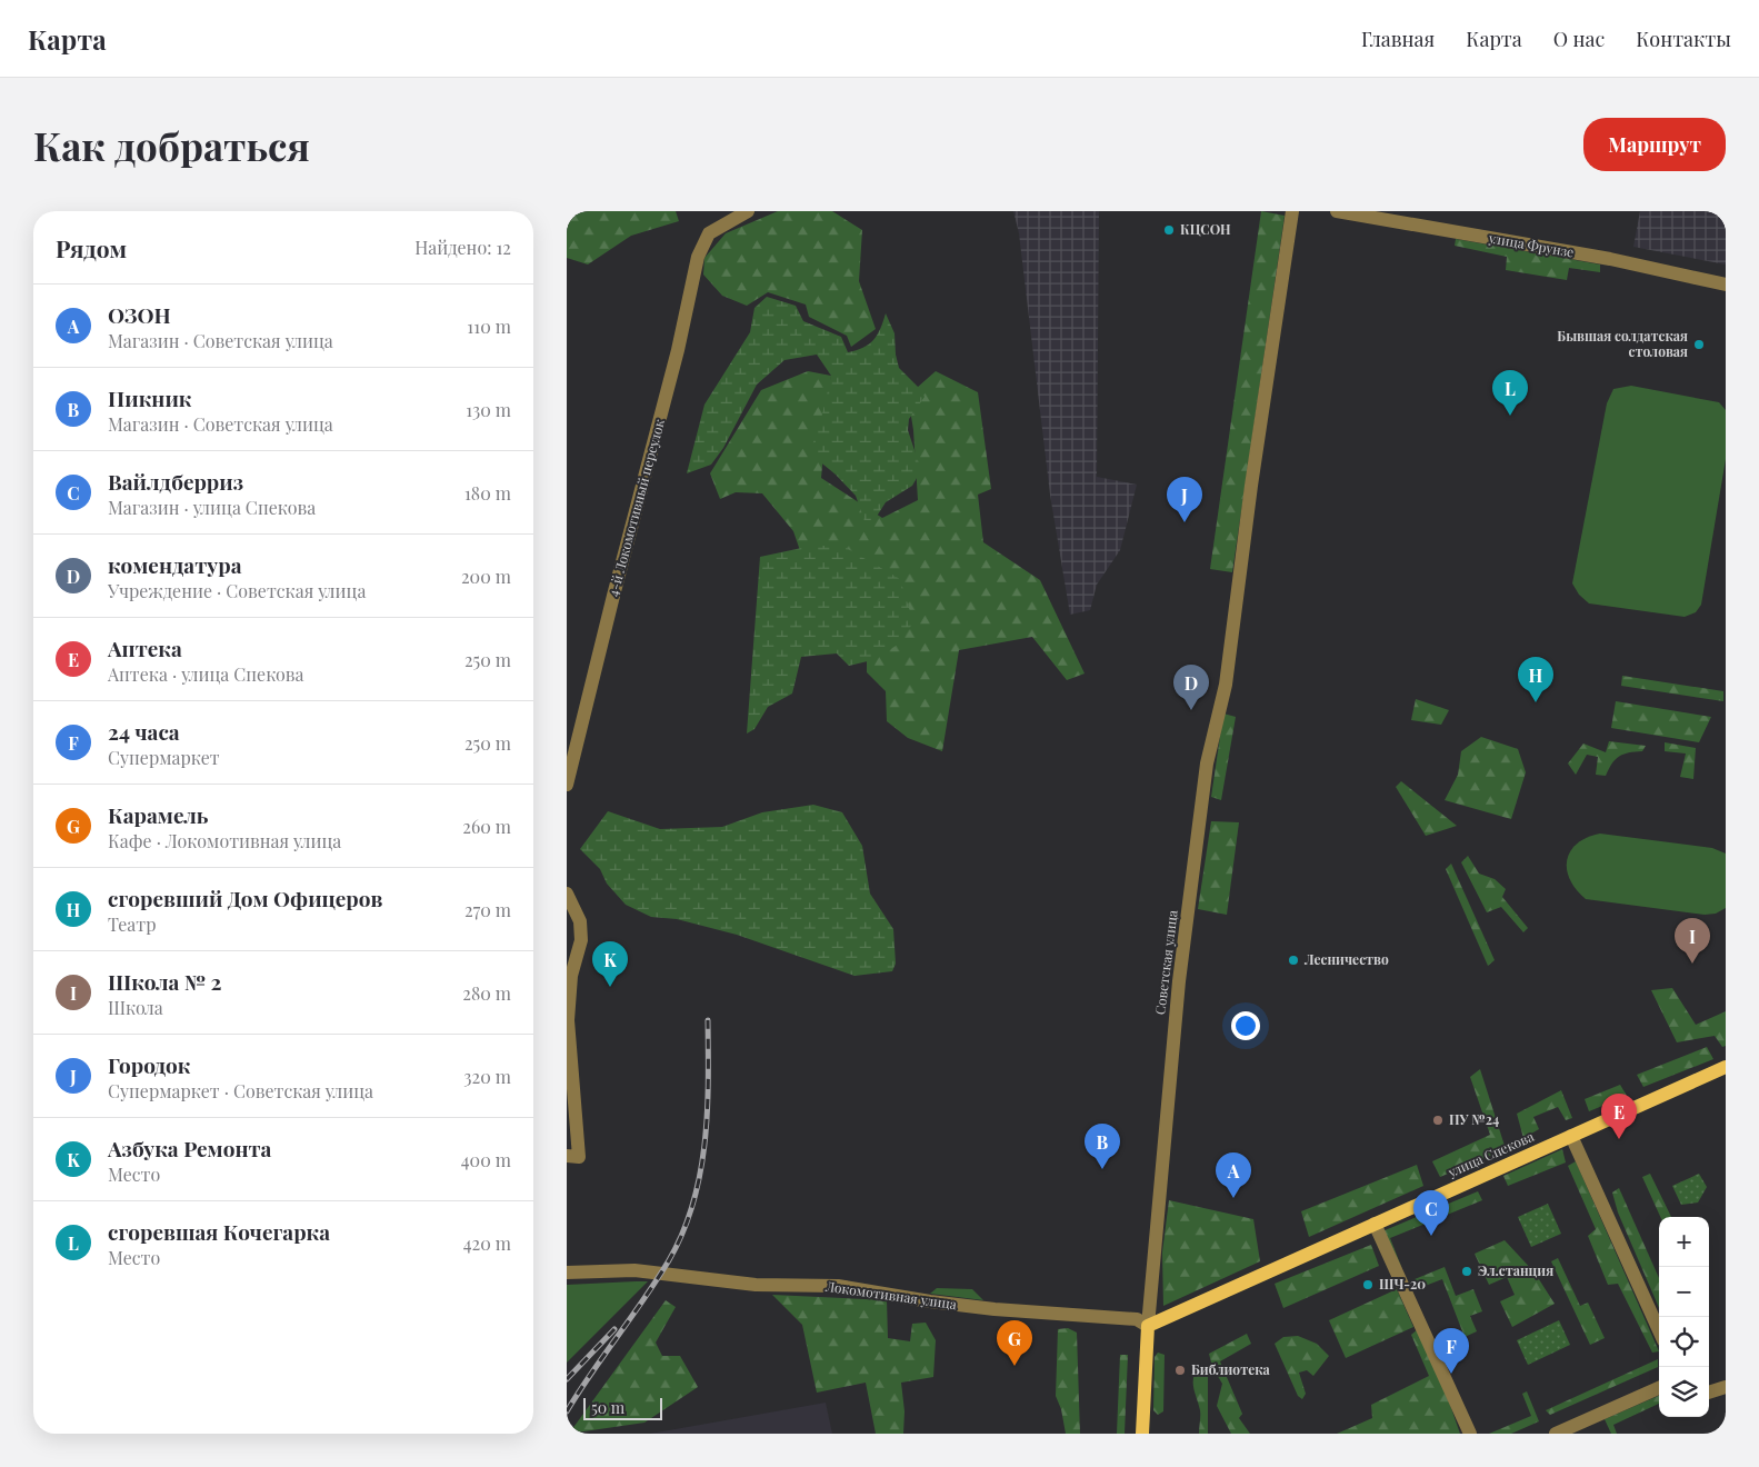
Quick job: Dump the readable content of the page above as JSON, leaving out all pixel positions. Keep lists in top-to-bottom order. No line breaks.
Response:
{"streets":{"main road":["Советская улица","улица Спекова"],"street":["улица Фрунзе","4-й Локомотивный переулок","Локомотивная улица"]},"crossings":[["Советская улица","улица Спекова"],["Советская улица","Локомотивная улица"],["улица Спекова","Локомотивная улица"]],"places":["КЦСОН","Бывшая солдатская столовая","Лесничество","ПУ №24","Эл.станция","ШЧ-20","Библиотека"],"scale_bar":"50 m","page":{"header":"Карта","nav":["Главная","Карта","О нас","Контакты"],"buttons":"Маршрут","title":"Как добраться","heading":["Рядом","Найдено: 12"],"list":[{"mark":"A","name":"ОЗОН","note":"Магазин · Советская улица","value":"110 m"},{"mark":"B","name":"Пикник","note":"Магазин · Советская улица","value":"130 m"},{"mark":"C","name":"Вайлдберриз","note":"Магазин · улица Спекова","value":"180 m"},{"mark":"D","name":"комендатура","note":"Учреждение · Советская улица","value":"200 m"},{"mark":"E","name":"Аптека","note":"Аптека · улица Спекова","value":"250 m"},{"mark":"F","name":"24 часа","note":"Супермаркет","value":"250 m"},{"mark":"G","name":"Карамель","note":"Кафе · Локомотивная улица","value":"260 m"},{"mark":"H","name":"сгоревший Дом Офицеров","note":"Театр","value":"270 m"},{"mark":"I","name":"Школа № 2","note":"Школа","value":"280 m"},{"mark":"J","name":"Городок","note":"Супермаркет · Советская улица","value":"320 m"},{"mark":"K","name":"Азбука Ремонта","note":"Место","value":"400 m"},{"mark":"L","name":"сгоревшая Кочегарка","note":"Место","value":"420 m"}],"pins":["L","J","H","D","I","K","E","B","A","C","G","F"],"map_buttons":["+","−"],"scale":"50 m"}}
